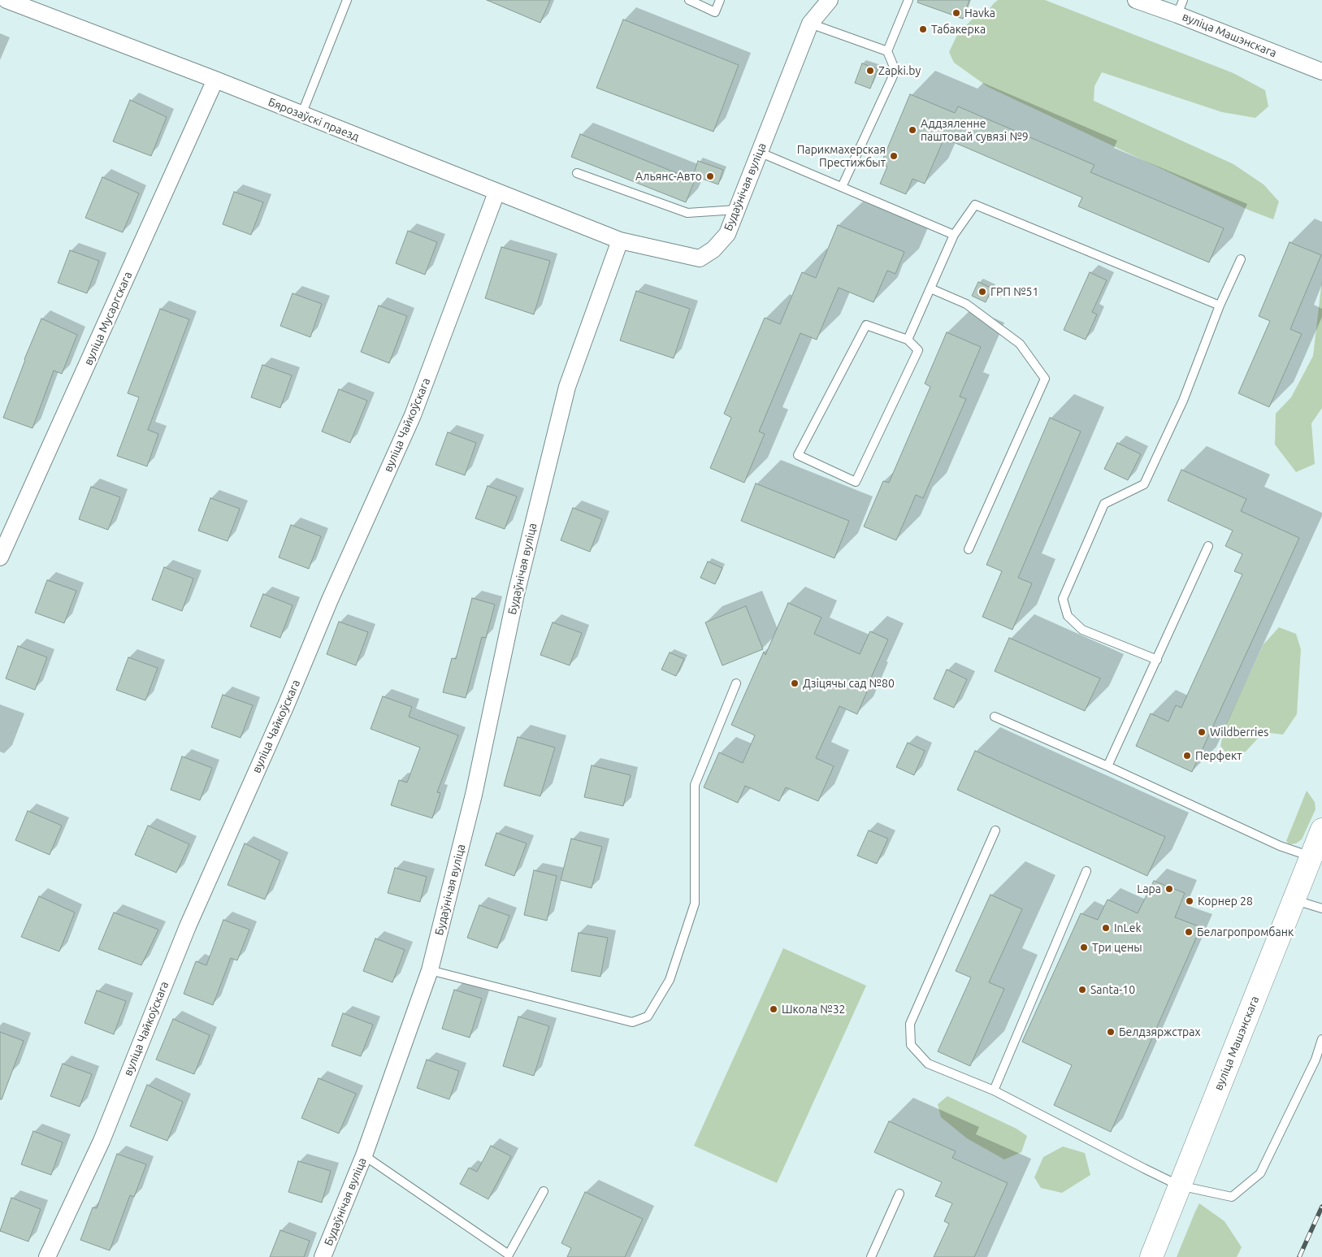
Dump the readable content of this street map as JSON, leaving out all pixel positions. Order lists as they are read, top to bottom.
{
  "streets": {
    "main road": ["вуліца Машэнскага"],
    "street": [
      "Бярозаўскі праезд",
      "Будаўнічая вуліца",
      "вуліца Мусаргскага",
      "вуліца Чайкоўскага"
    ]
  },
  "crossings": [
    ["Бярозаўскі праезд", "Будаўнічая вуліца"],
    ["Бярозаўскі праезд", "вуліца Мусаргскага"],
    ["Бярозаўскі праезд", "вуліца Чайкоўскага"]
  ],
  "places": [
    "Havka",
    "Табакерка",
    "Zapki.by",
    "Аддзяленне паштовай сувязі №9",
    "Парикмахерская Престижбыт",
    "Альянс-Авто",
    "ГРП №51",
    "Дзіцячы сад №80",
    "Wildberries",
    "Перфект",
    "Lapa",
    "Корнер 28",
    "InLek",
    "Белагропромбанк",
    "Три цены",
    "Santa-10",
    "Школа №32",
    "Белдзяржстрах"
  ]
}
